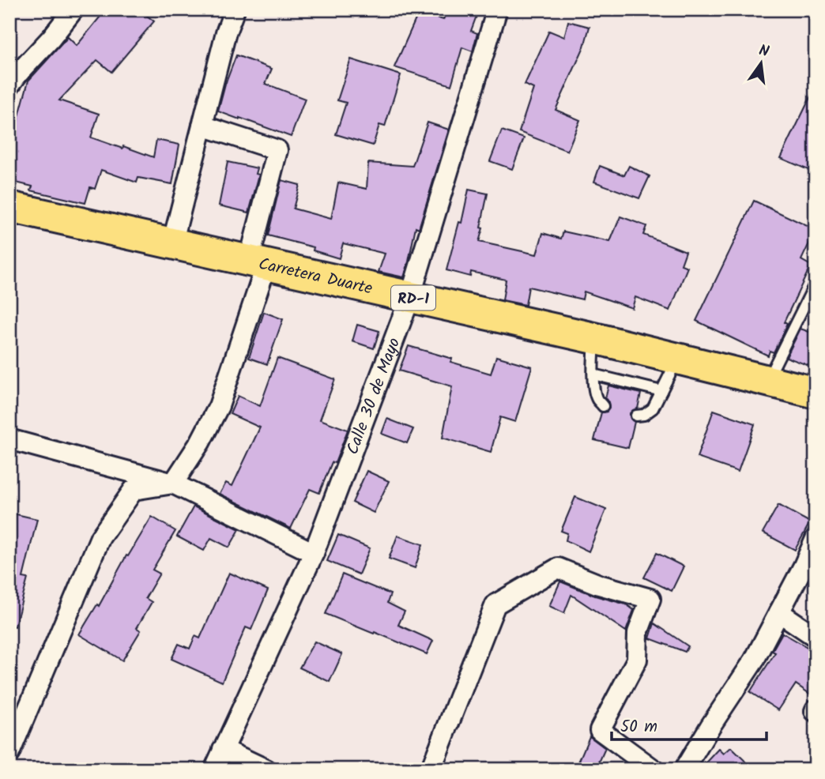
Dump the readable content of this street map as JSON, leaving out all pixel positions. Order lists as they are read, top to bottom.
{
  "streets": {
    "main road": ["Carretera Duarte", "RD-1"],
    "street": ["Calle 30 de Mayo"]
  },
  "crossings": [
    ["Carretera Duarte", "Calle 30 de Mayo"]
  ],
  "scale_bar": "50 m",
  "north": "top"
}
